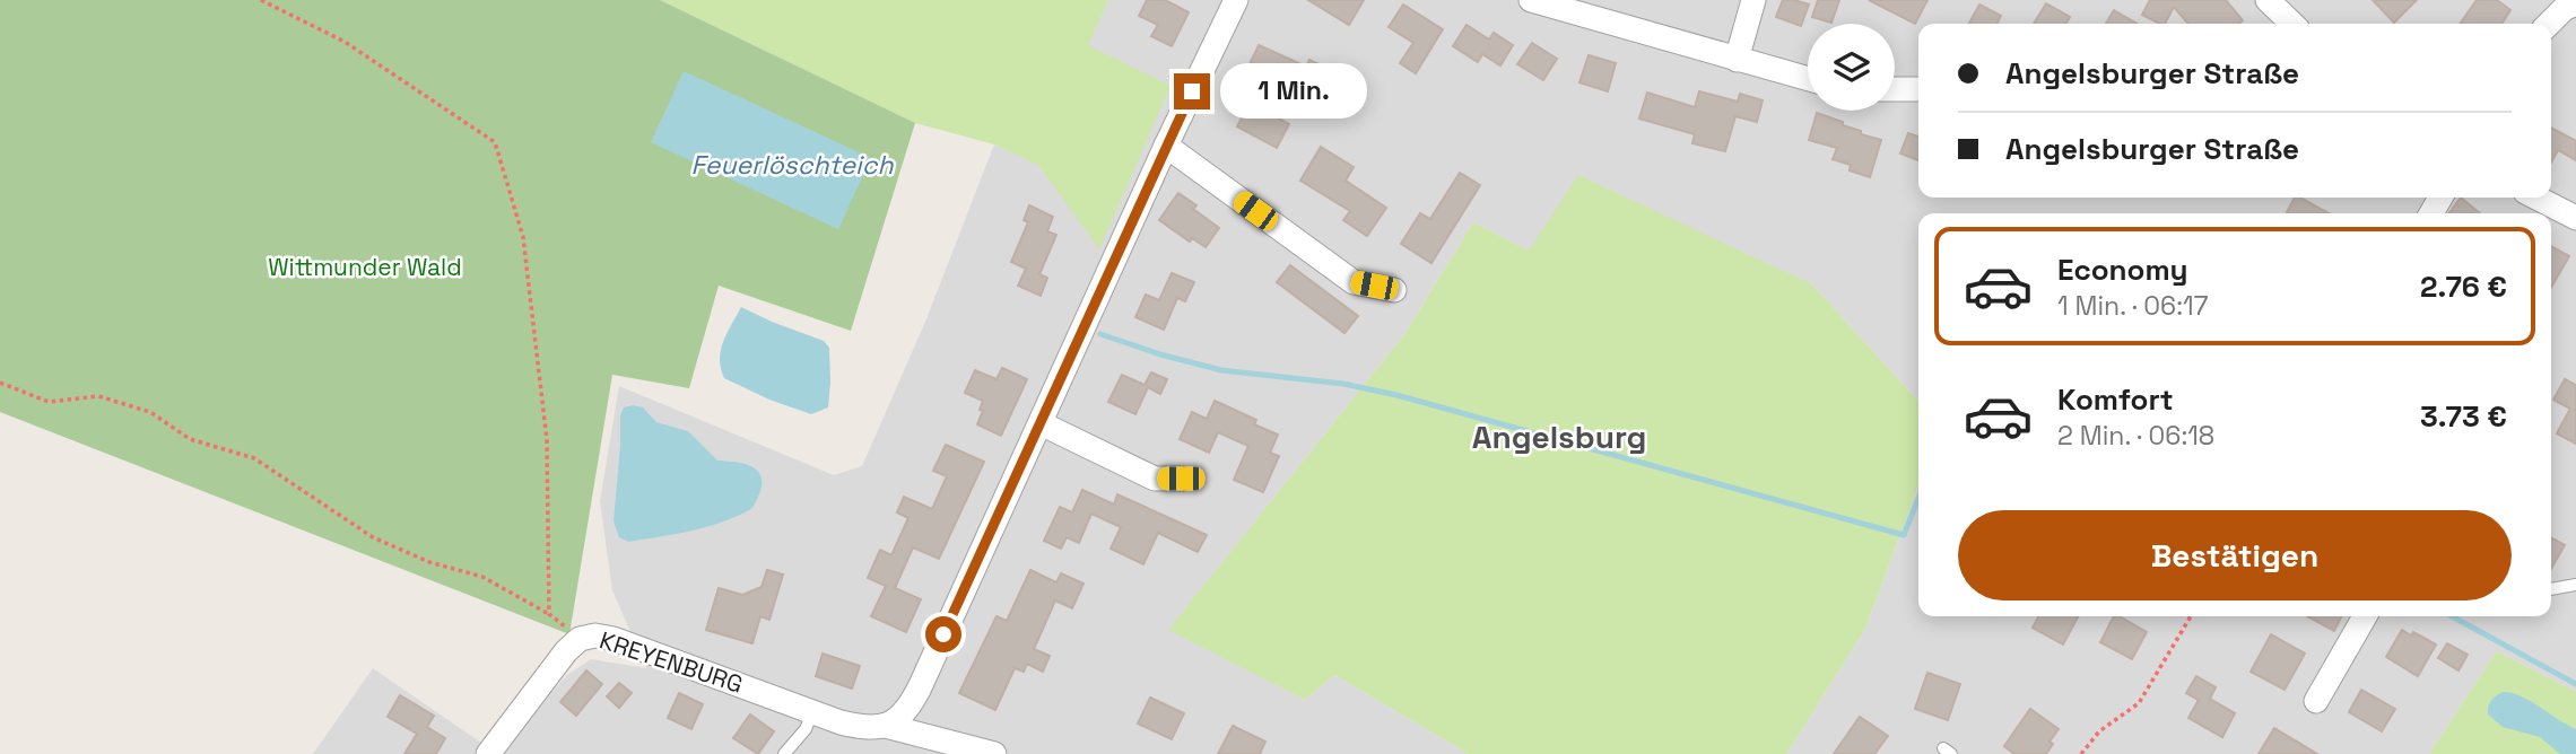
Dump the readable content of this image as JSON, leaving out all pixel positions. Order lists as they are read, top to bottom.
{
  "streets": {
    "street": ["KREYENBURG"]
  },
  "districts": ["Angelsburg"],
  "water": ["Feuerlöschteich"],
  "parks": ["Wittmunder Wald"],
  "page": {
    "banner": ["Angelsburger Straße", "Angelsburger Straße"],
    "bubble": "1 Min.",
    "list": [
      {
        "name": "Economy",
        "note": "1 Min. · 06:17",
        "value": "2.76 €"
      },
      {
        "name": "Komfort",
        "note": "2 Min. · 06:18",
        "value": "3.73 €"
      }
    ],
    "buttons": "Bestätigen"
  }
}
